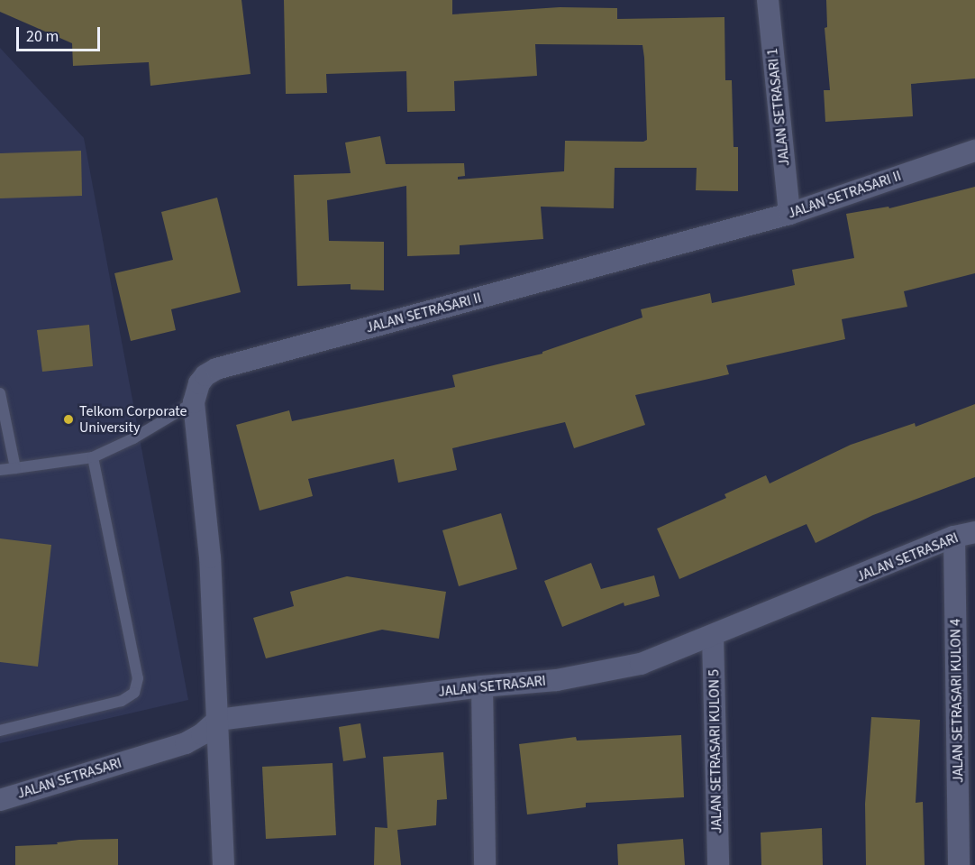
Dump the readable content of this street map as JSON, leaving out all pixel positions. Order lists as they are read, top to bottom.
{
  "streets": {
    "street": [
      "JALAN SETRASARI 1",
      "JALAN SETRASARI II",
      "JALAN SETRASARI",
      "JALAN SETRASARI KULON 4",
      "JALAN SETRASARI KULON 5"
    ]
  },
  "crossings": [
    ["JALAN SETRASARI 1", "JALAN SETRASARI II"],
    ["JALAN SETRASARI II", "JALAN SETRASARI"],
    ["JALAN SETRASARI", "JALAN SETRASARI KULON 4"],
    ["JALAN SETRASARI", "JALAN SETRASARI KULON 5"]
  ],
  "places": ["Telkom Corporate University"],
  "scale_bar": "20 m"
}
